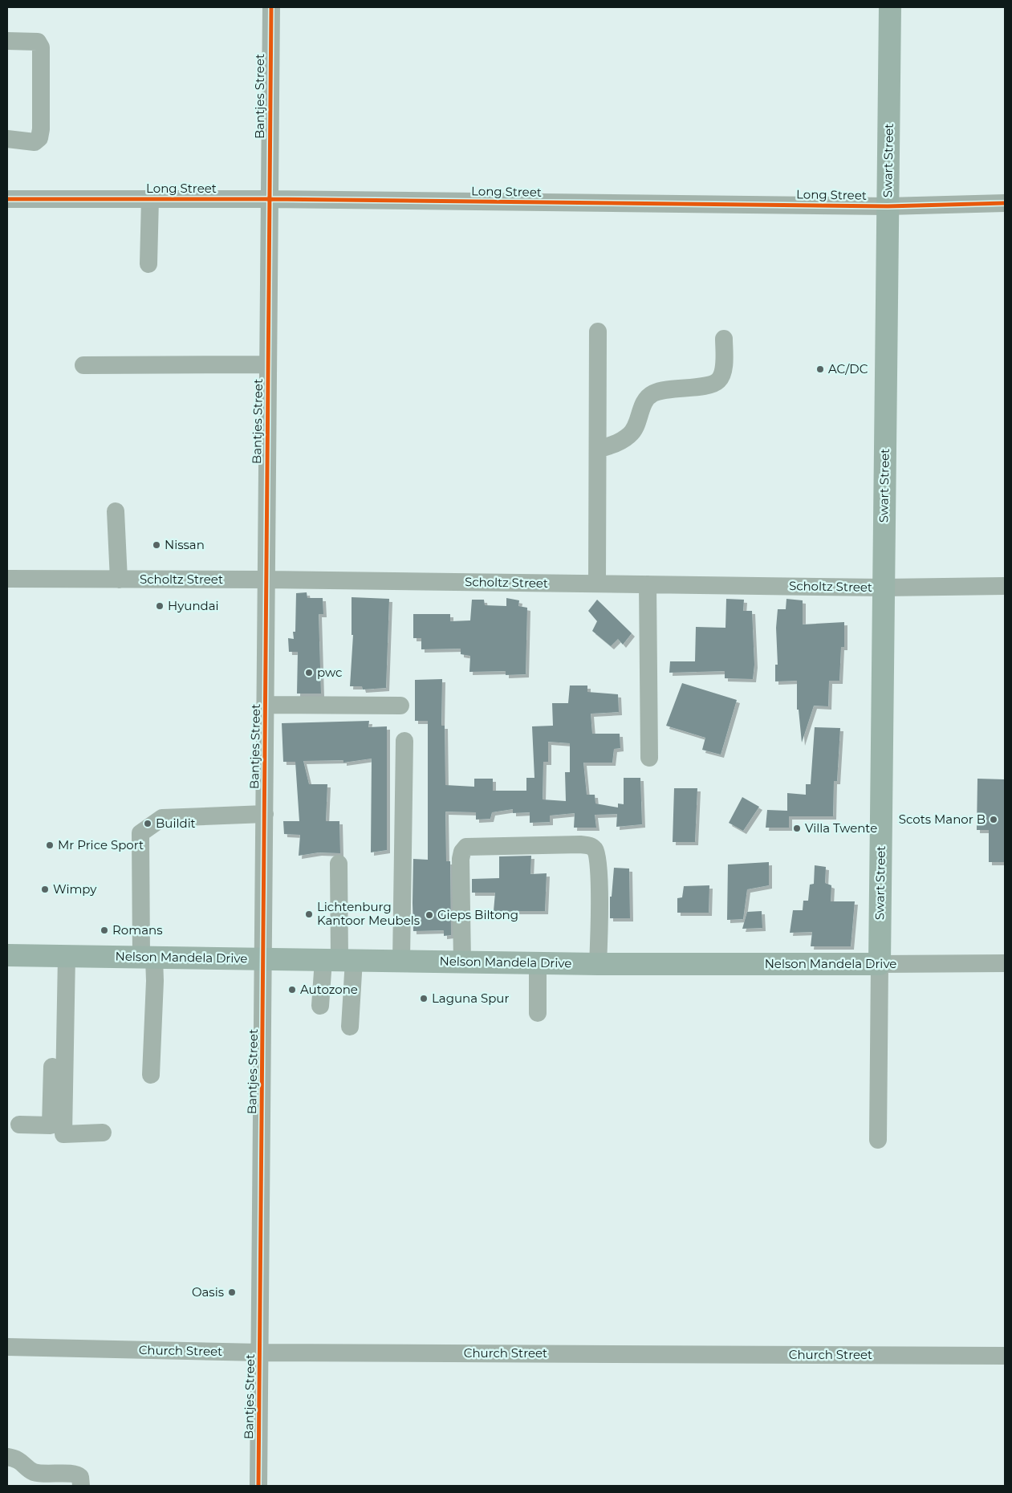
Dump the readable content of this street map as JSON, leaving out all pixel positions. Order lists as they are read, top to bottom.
{
  "streets": {
    "main road": ["Swart Street", "Nelson Mandela Drive"],
    "street": [
      "Bantjes Street",
      "Long Street",
      "Scholtz Street",
      "Church Street"
    ]
  },
  "crossings": [
    ["Bantjes Street", "Long Street"],
    ["Bantjes Street", "Scholtz Street"],
    ["Bantjes Street", "Nelson Mandela Drive"],
    ["Bantjes Street", "Church Street"],
    ["Swart Street", "Long Street"],
    ["Swart Street", "Scholtz Street"],
    ["Swart Street", "Nelson Mandela Drive"]
  ],
  "places": [
    "AC/DC",
    "Nissan",
    "Hyundai",
    "pwc",
    "Scots Manor B",
    "Buildit",
    "Villa Twente",
    "Mr Price Sport",
    "Wimpy",
    "Lichtenburg Kantoor Meubels",
    "Gieps Biltong",
    "Romans",
    "Autozone",
    "Laguna Spur",
    "Oasis"
  ]
}
